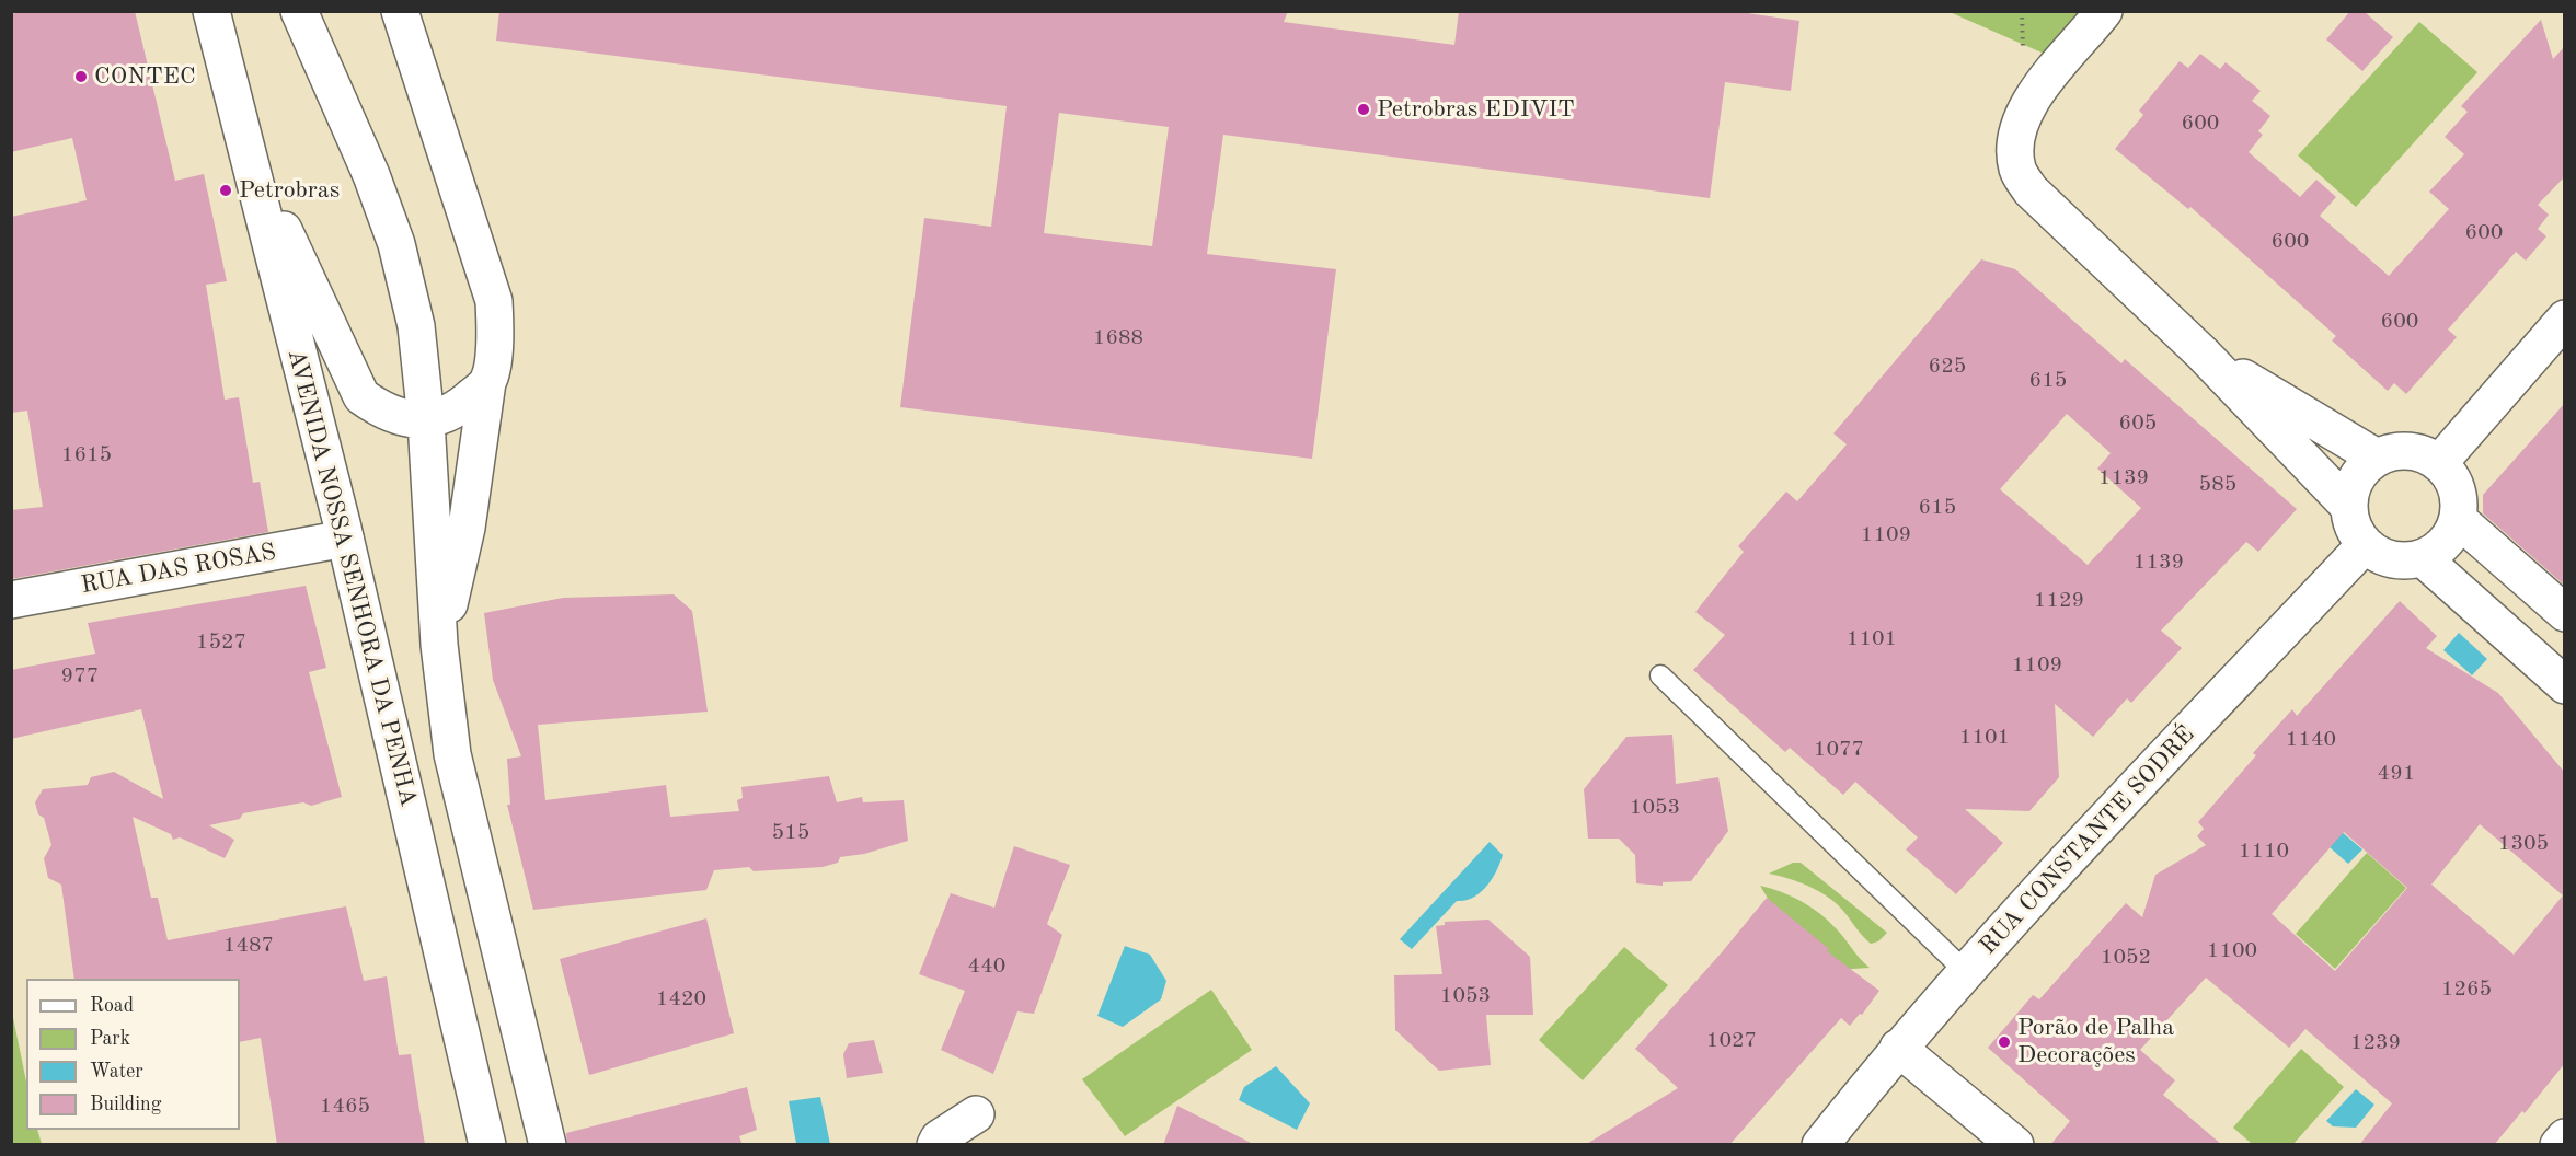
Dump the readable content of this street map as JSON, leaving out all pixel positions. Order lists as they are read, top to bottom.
{
  "streets": {
    "main road": ["RUA DAS ROSAS", "AVENIDA NOSSA SENHORA DA PENHA", "RUA CONSTANTE SODRÉ"]
  },
  "crossings": [
    ["RUA DAS ROSAS", "AVENIDA NOSSA SENHORA DA PENHA"]
  ],
  "places": [
    "CONTEC",
    "Petrobras EDIVIT",
    "Petrobras",
    "Porão de Palha Decorações"
  ],
  "house_numbers": [
    "600",
    "600",
    "600",
    "600",
    "1688",
    "625",
    "615",
    "605",
    "1615",
    "1139",
    "585",
    "615",
    "1109",
    "1139",
    "1129",
    "1101",
    "1527",
    "1109",
    "977",
    "1101",
    "1140",
    "1077",
    "491",
    "1053",
    "515",
    "1305",
    "1110",
    "1487",
    "1100",
    "1052",
    "440",
    "1265",
    "1053",
    "1420",
    "1027",
    "1239",
    "1465"
  ],
  "legend": [
    "Road",
    "Park",
    "Water",
    "Building"
  ]
}
